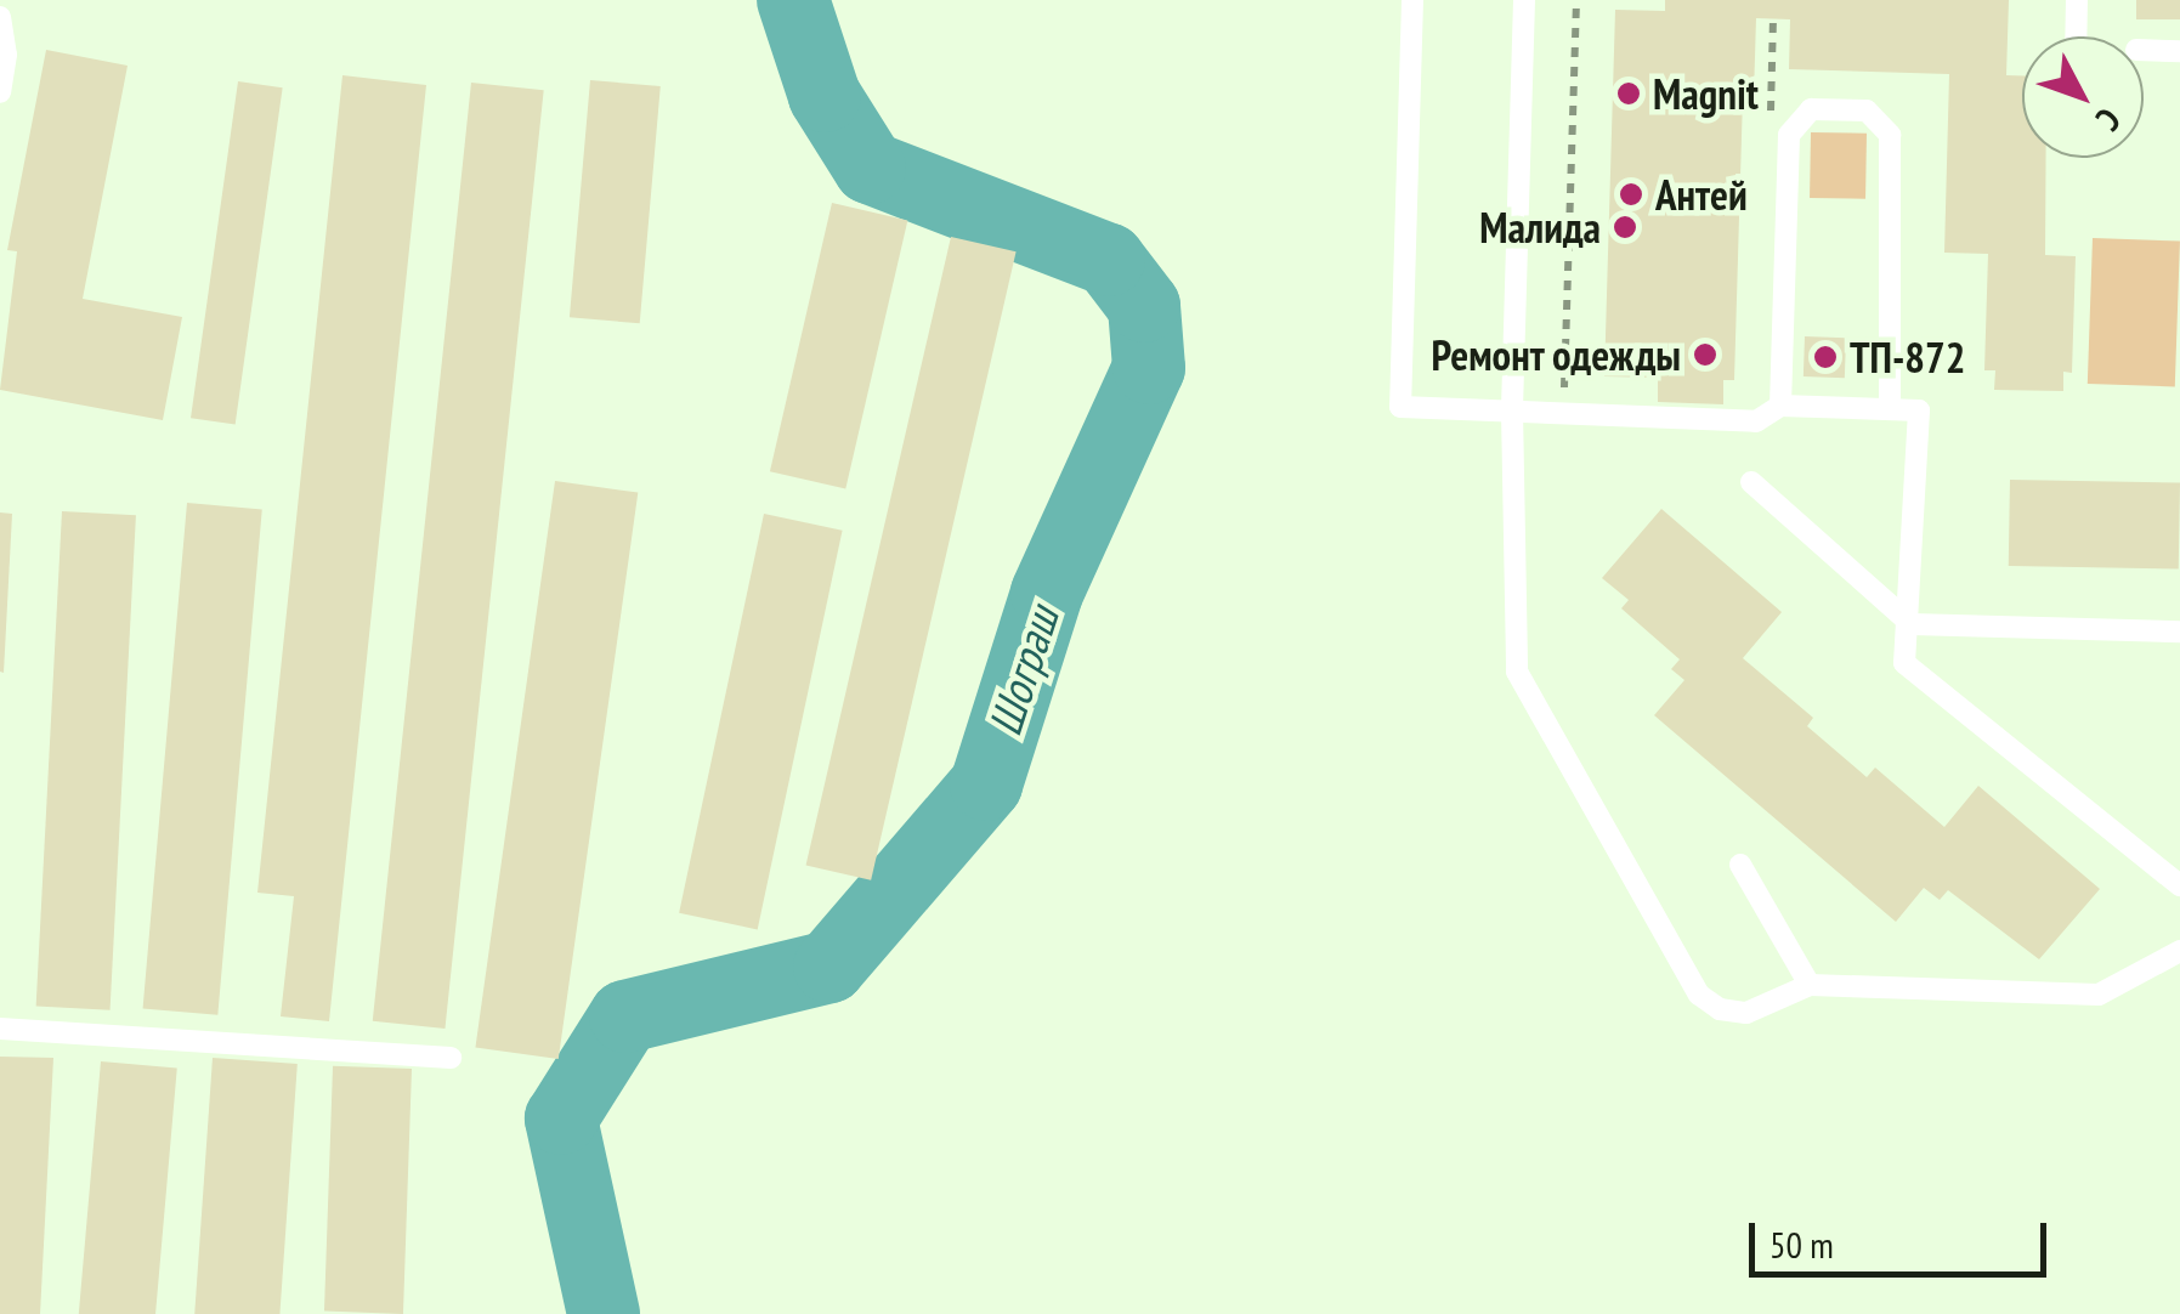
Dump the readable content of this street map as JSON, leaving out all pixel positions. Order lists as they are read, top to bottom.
{
  "water": ["Шограш"],
  "places": [
    "Magnit",
    "Антей",
    "Малида",
    "Ремонт одежды",
    "ТП-872"
  ],
  "scale_bar": "50 m",
  "north": "bottom right"
}
